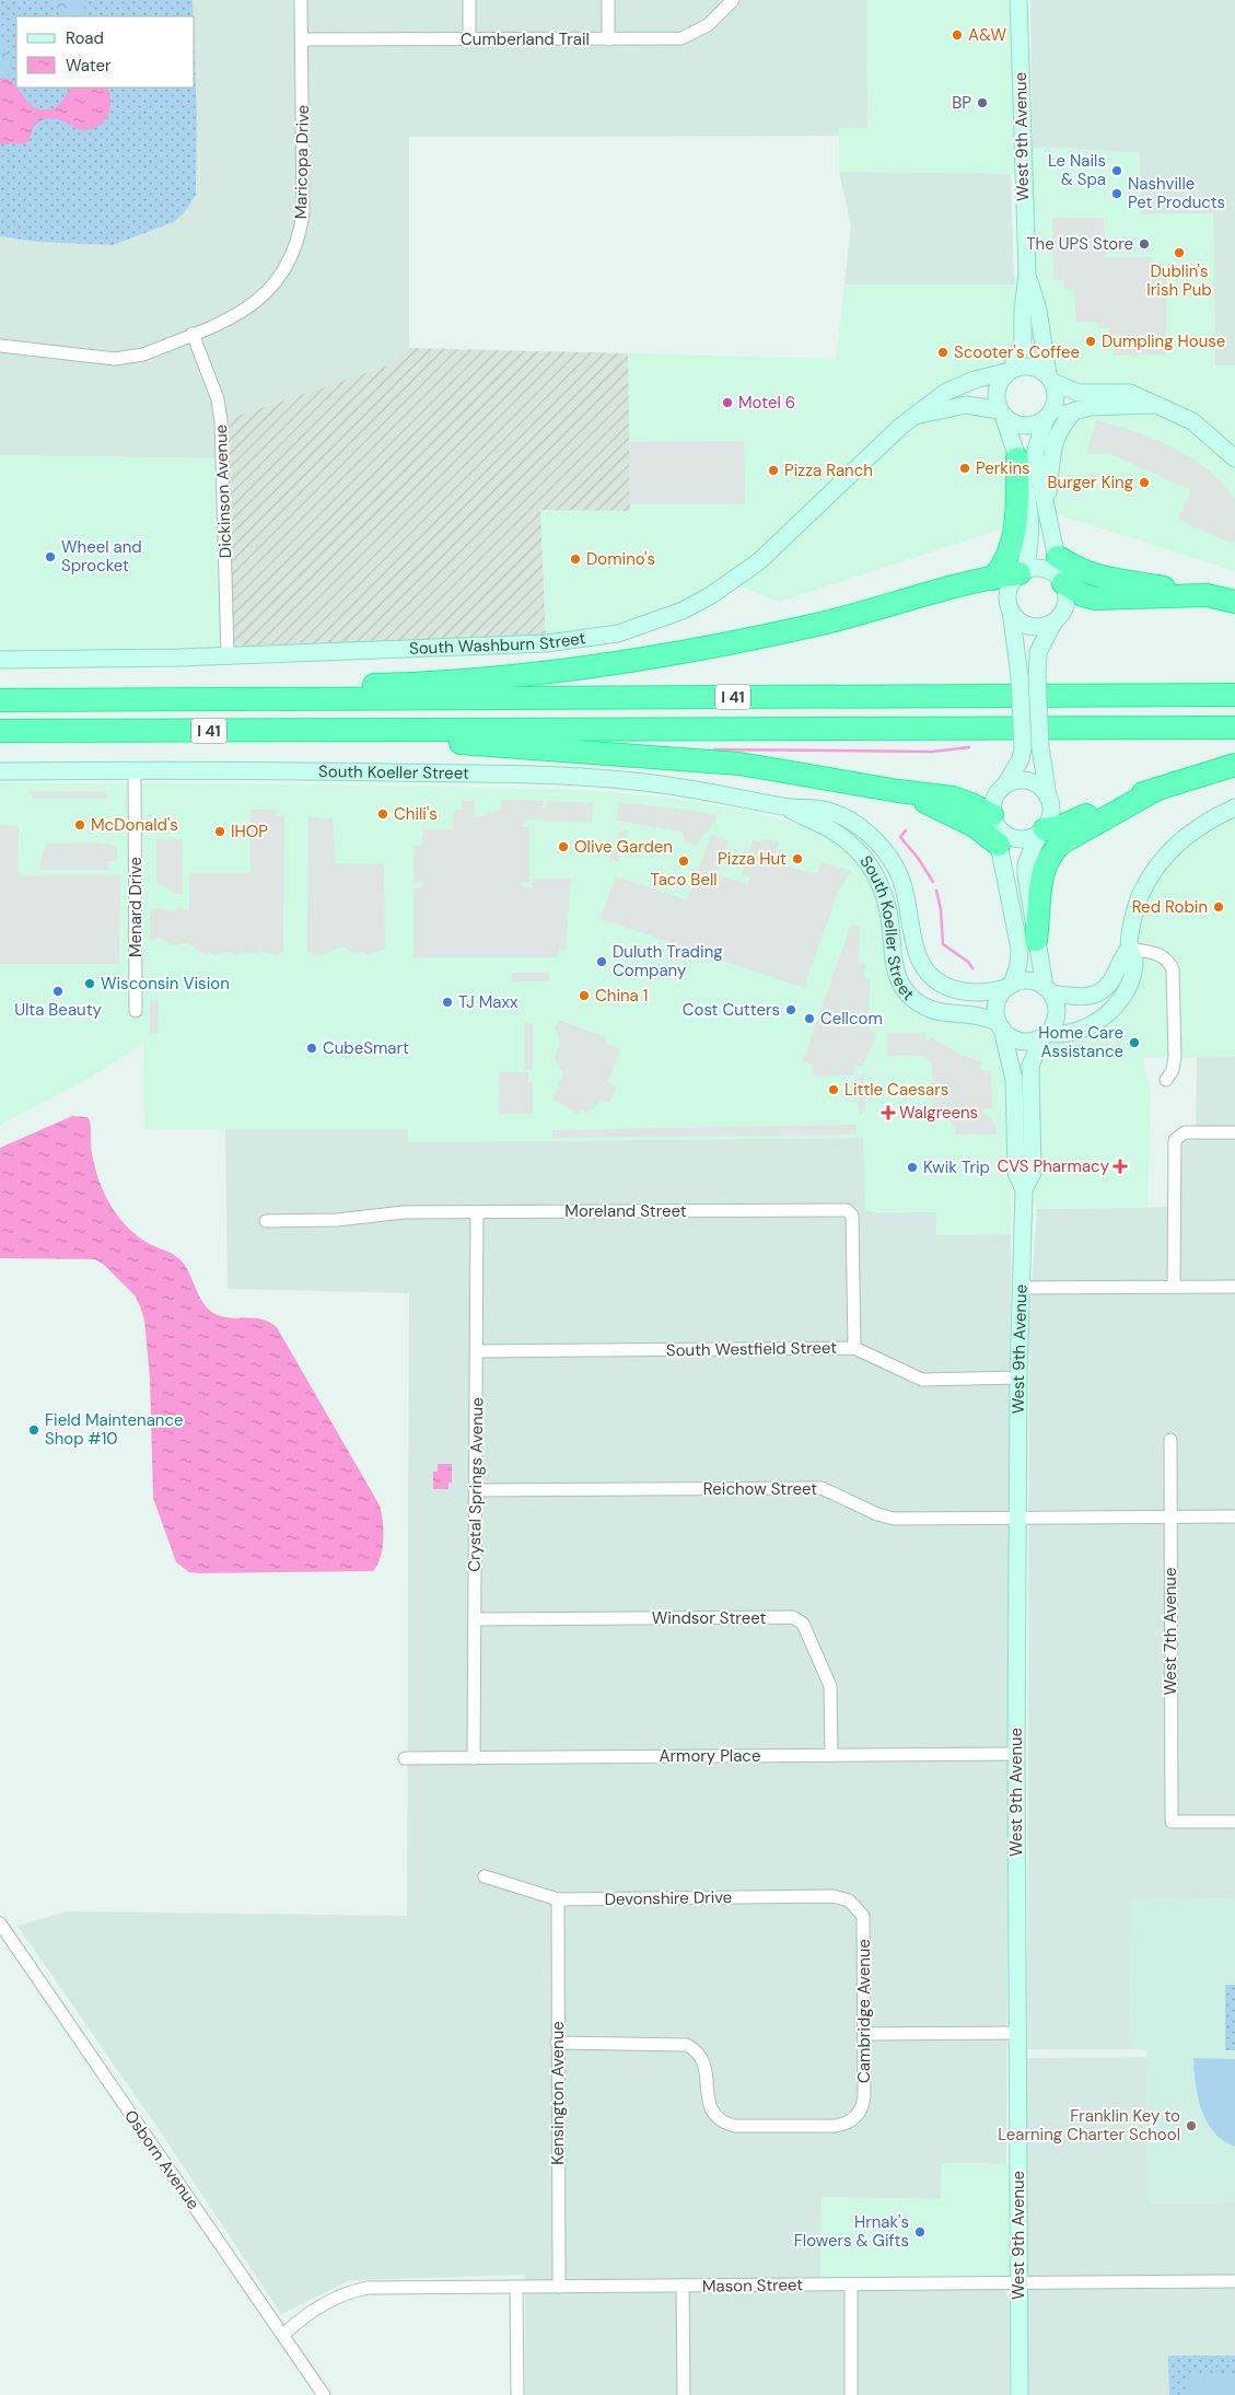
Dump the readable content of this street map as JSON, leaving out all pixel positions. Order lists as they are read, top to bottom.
{
  "streets": {
    "highway": ["I 41"],
    "main road": ["West 9th Avenue", "South Washburn Street", "South Koeller Street"],
    "street": [
      "Cumberland Trail",
      "Maricopa Drive",
      "Dickinson Avenue",
      "Menard Drive",
      "Moreland Street",
      "South Westfield Street",
      "Crystal Springs Avenue",
      "Reichow Street",
      "Windsor Street",
      "West 7th Avenue",
      "Armory Place",
      "Devonshire Drive",
      "Cambridge Avenue",
      "Kensington Avenue",
      "Osborn Avenue",
      "Mason Street"
    ]
  },
  "crossings": [
    ["Cumberland Trail", "Maricopa Drive"],
    ["West 9th Avenue", "South Washburn Street"],
    ["West 9th Avenue", "South Koeller Street"],
    ["West 9th Avenue", "South Westfield Street"],
    ["West 9th Avenue", "Reichow Street"],
    ["West 9th Avenue", "Armory Place"],
    ["West 9th Avenue", "Mason Street"],
    ["Maricopa Drive", "Dickinson Avenue"],
    ["Dickinson Avenue", "South Washburn Street"],
    ["South Koeller Street", "Menard Drive"],
    ["Moreland Street", "South Westfield Street"],
    ["Moreland Street", "Crystal Springs Avenue"],
    ["South Westfield Street", "Crystal Springs Avenue"],
    ["Crystal Springs Avenue", "Reichow Street"],
    ["Crystal Springs Avenue", "Windsor Street"],
    ["Crystal Springs Avenue", "Armory Place"],
    ["Reichow Street", "West 7th Avenue"],
    ["Windsor Street", "Armory Place"],
    ["Devonshire Drive", "Cambridge Avenue"],
    ["Devonshire Drive", "Kensington Avenue"],
    ["Cambridge Avenue", "Kensington Avenue"],
    ["Kensington Avenue", "Mason Street"],
    ["Osborn Avenue", "Mason Street"]
  ],
  "places": {
    "other": [
      "A&W",
      "BP",
      "Le Nails & Spa",
      "Nashville Pet Products",
      "The UPS Store",
      "Dublin's Irish Pub",
      "Dumpling House",
      "Scooter's Coffee",
      "Motel 6",
      "Perkins",
      "Pizza Ranch",
      "Burger King",
      "Wheel and Sprocket",
      "Domino's",
      "Chili's",
      "McDonald's",
      "IHOP",
      "Olive Garden",
      "Pizza Hut",
      "Taco Bell",
      "Red Robin",
      "Duluth Trading Company",
      "Wisconsin Vision",
      "Ulta Beauty",
      "China 1",
      "TJ Maxx",
      "Cost Cutters",
      "Cellcom",
      "Home Care Assistance",
      "CubeSmart",
      "Little Caesars",
      "Kwik Trip",
      "Field Maintenance Shop #10",
      "Franklin Key to Learning Charter School",
      "Hrnak's Flowers & Gifts"
    ],
    "health": ["Walgreens", "CVS Pharmacy"]
  },
  "legend": ["Road", "Water"]
}
